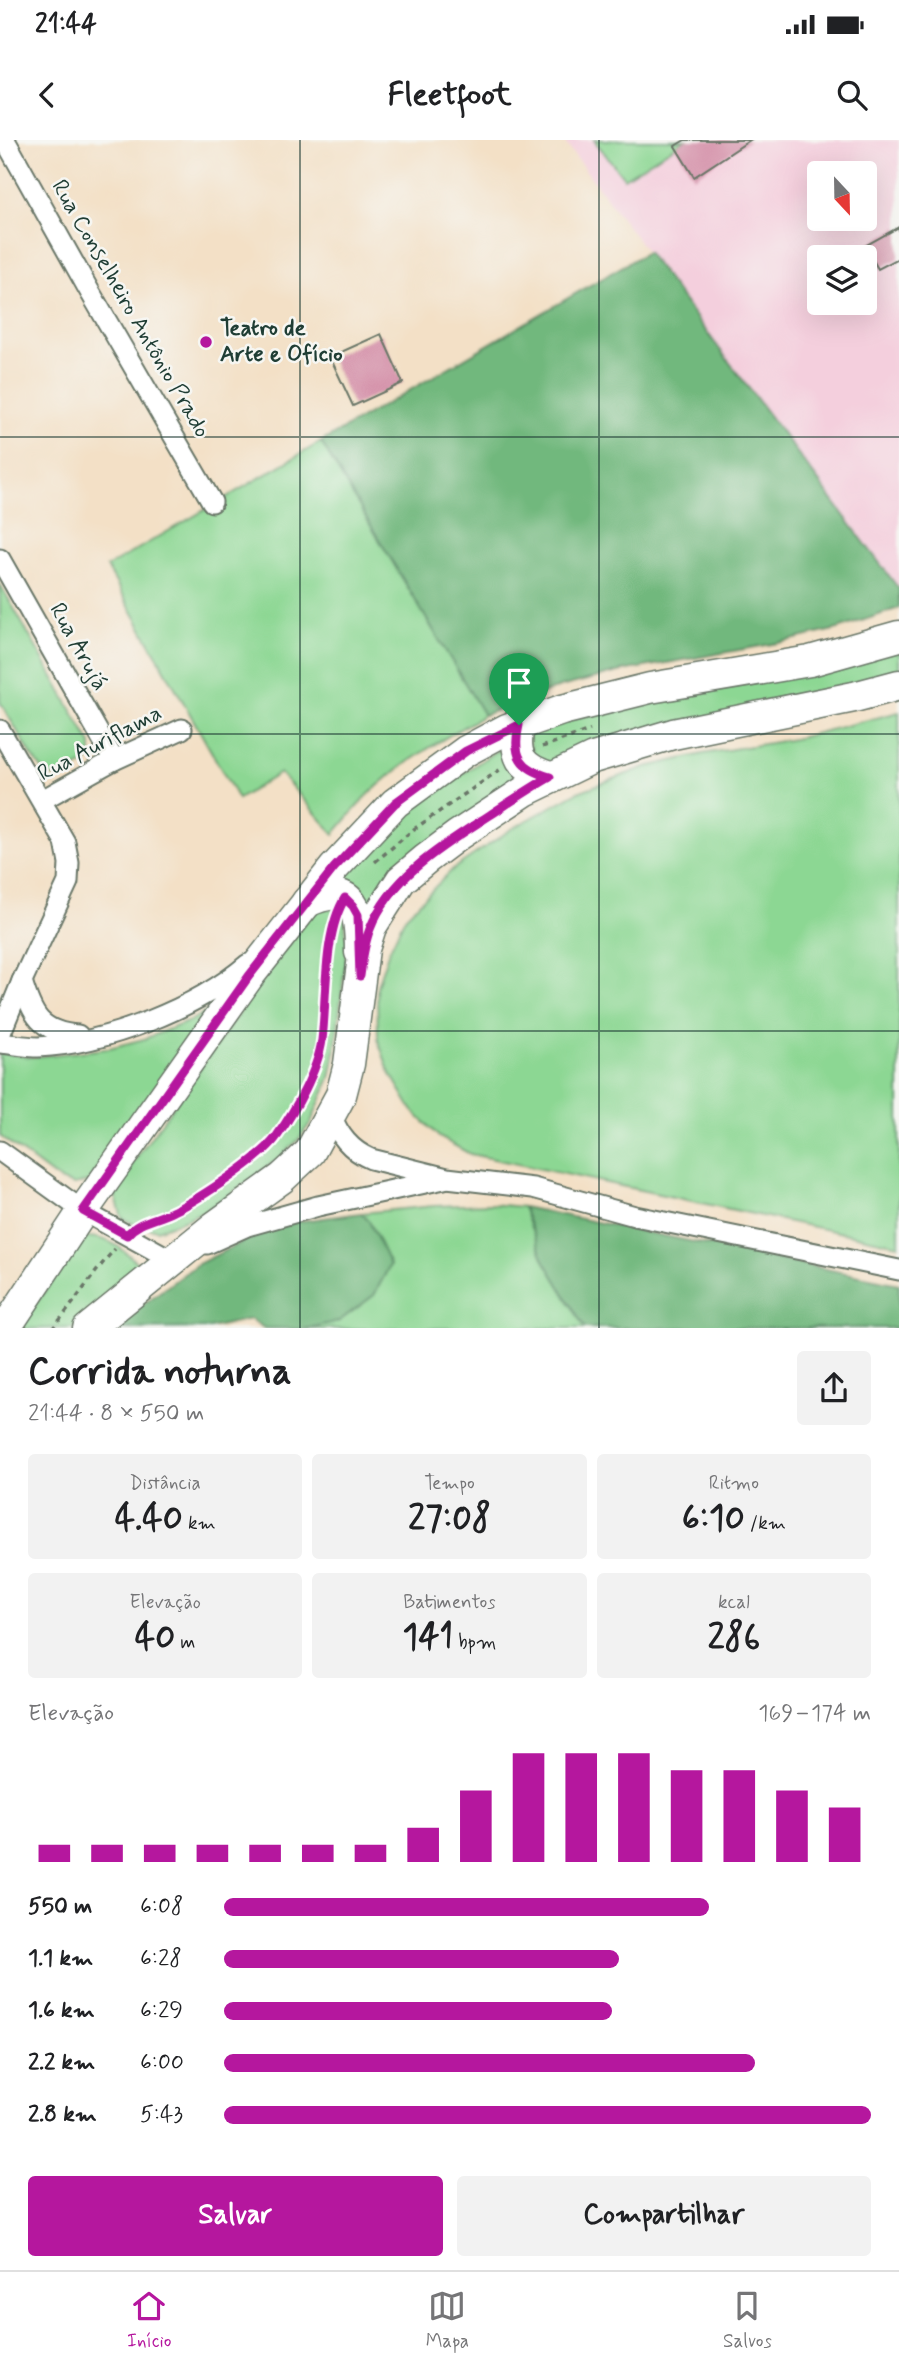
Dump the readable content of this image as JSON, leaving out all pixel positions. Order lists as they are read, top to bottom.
{
  "streets": {
    "street": ["Rua Conselheiro Antônio Prado", "Rua Arujá", "Rua Auriflama"]
  },
  "crossings": [
    ["Rua Arujá", "Rua Auriflama"]
  ],
  "places": ["Teatro de Arte e Ofício"],
  "north": "bottom",
  "page": {
    "status": "21:44",
    "header": "Fleetfoot",
    "heading": ["Corrida noturna", "21:44 · 8 × 550 m"],
    "stats": [
      ["Distância", "4.40 km"],
      ["Tempo", "27:08"],
      ["Ritmo", "6:10 /km"],
      ["Elevação", "40 m"],
      ["Batimentos", "141 bpm"],
      ["kcal", "286"]
    ],
    "chart": ["Elevação", "169–174 m"],
    "list": [
      {
        "name": "550 m",
        "note": "6:08"
      },
      {
        "name": "1.1 km",
        "note": "6:28"
      },
      {
        "name": "1.6 km",
        "note": "6:29"
      },
      {
        "name": "2.2 km",
        "note": "6:00"
      },
      {
        "name": "2.8 km",
        "note": "5:43"
      }
    ],
    "buttons": ["Salvar", "Compartilhar"],
    "tabs": ["Início", "Mapa", "Salvos"]
  }
}
